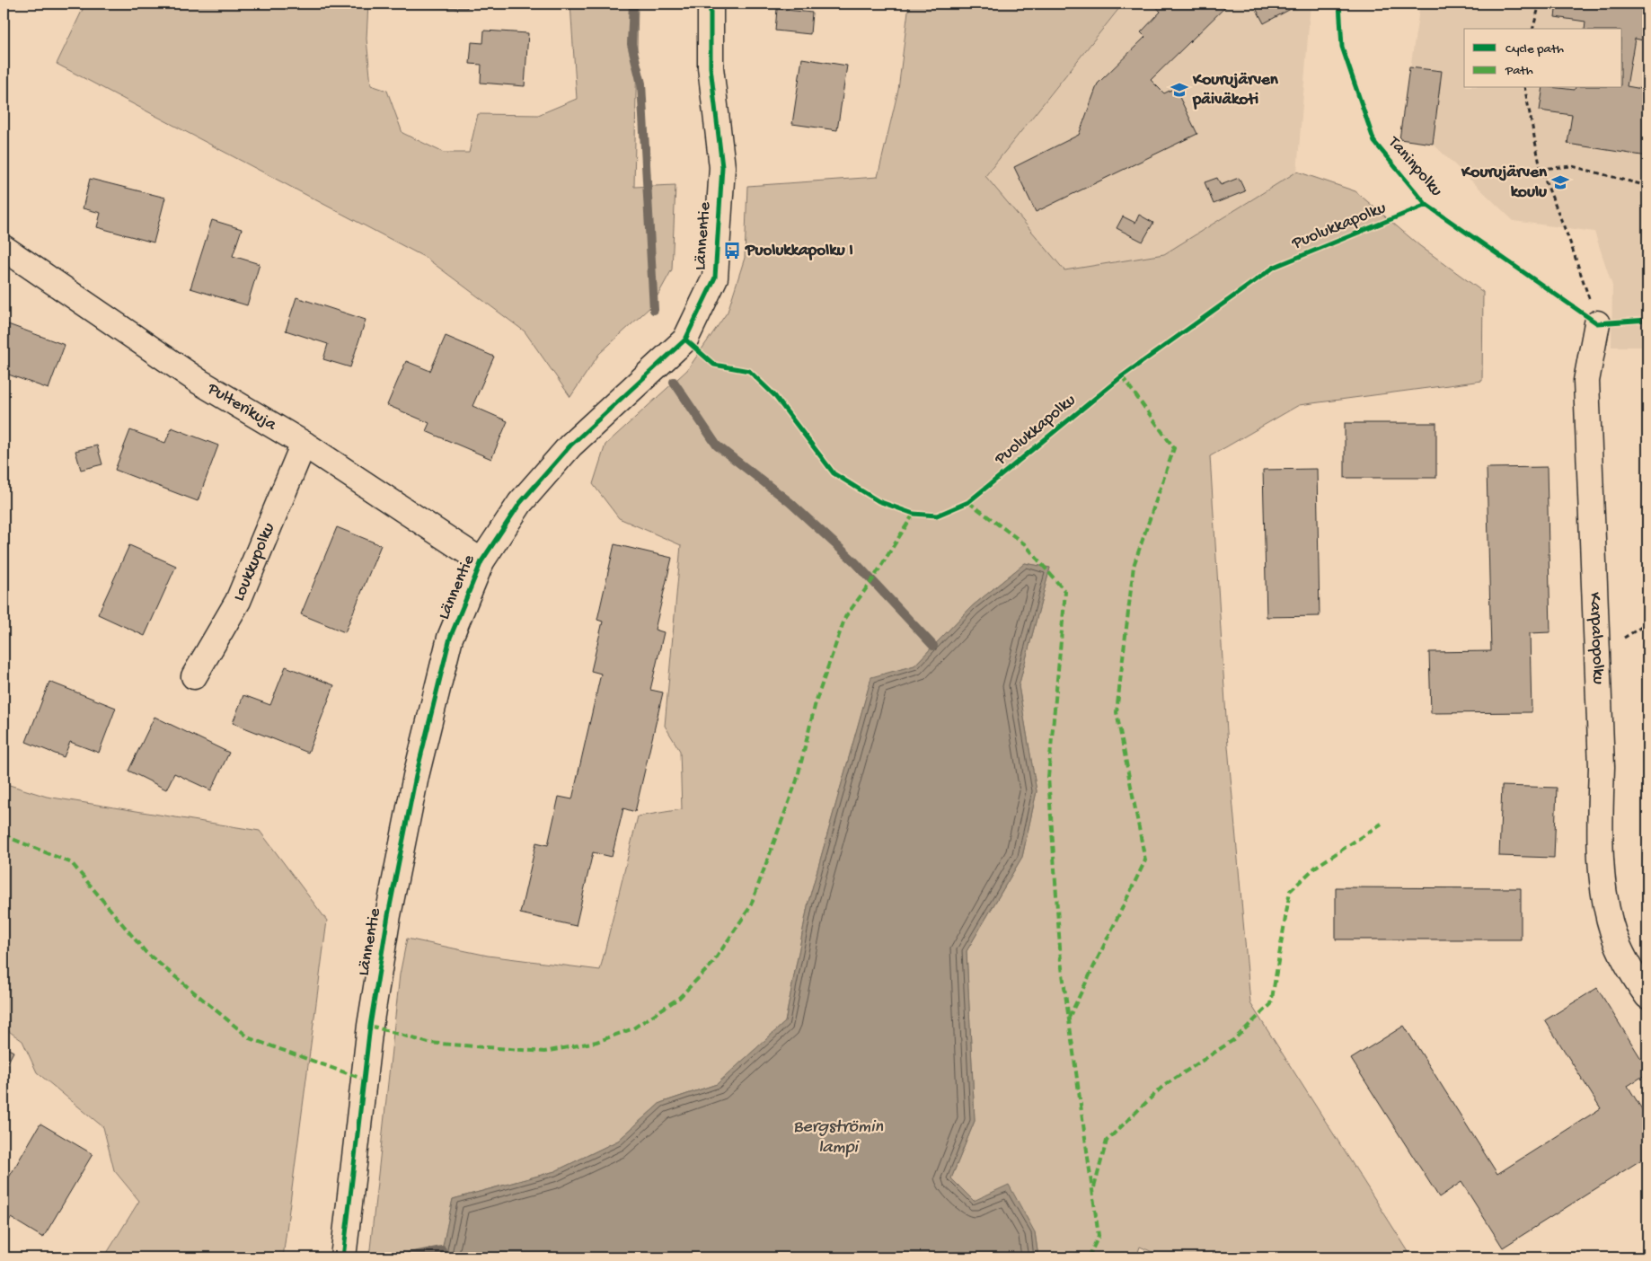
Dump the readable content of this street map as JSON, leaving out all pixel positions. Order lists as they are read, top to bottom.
{
  "streets": {
    "street": [
      "Lännentie",
      "Pulterikuja",
      "Loukkupolku",
      "Karpalopolku"
    ],
    "cycle path": ["Taninpolku"]
  },
  "crossings": [
    ["Lännentie", "Pulterikuja"],
    ["Pulterikuja", "Loukkupolku"]
  ],
  "water": ["Bergströmin lampi"],
  "places": {
    "school or university": ["Kourujärven päiväkoti", "Kourujärven koulu"],
    "bus stop": ["Puolukkapolku I"]
  },
  "legend": ["Cycle path", "Path"]
}
